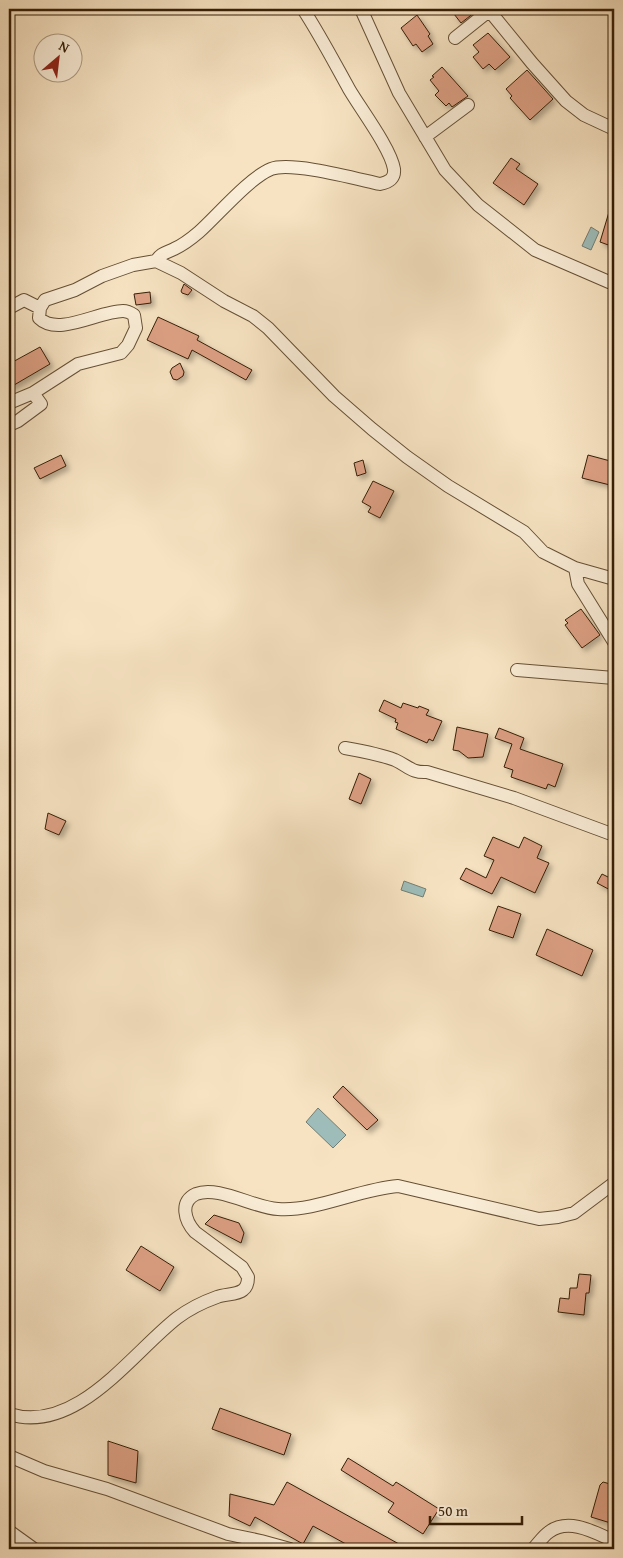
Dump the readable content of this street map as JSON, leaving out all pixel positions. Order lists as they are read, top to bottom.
{
  "scale_bar": "50 m",
  "north": "top right"
}
